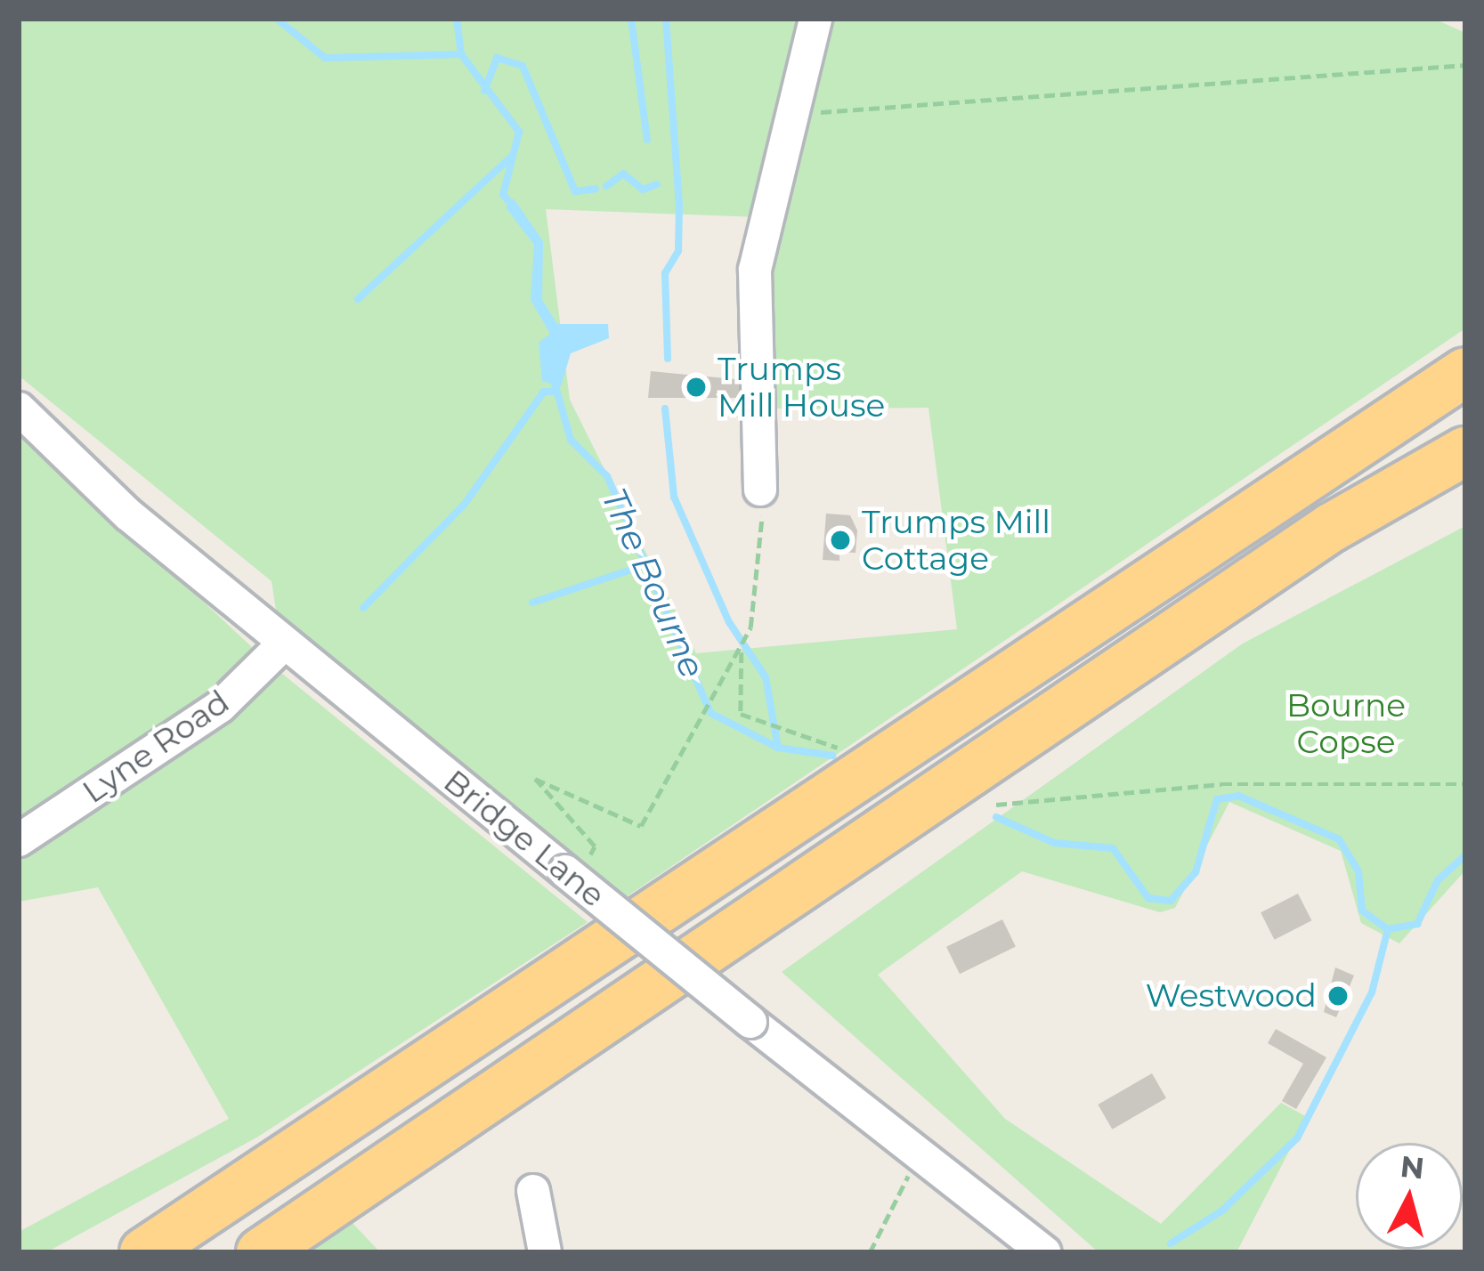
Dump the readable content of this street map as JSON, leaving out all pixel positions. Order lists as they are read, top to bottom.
{
  "streets": {
    "street": ["Lyne Road", "Bridge Lane"]
  },
  "crossings": [
    ["Lyne Road", "Bridge Lane"]
  ],
  "water": ["The Bourne"],
  "parks": ["Bourne Copse"],
  "places": ["Trumps Mill House", "Trumps Mill Cottage", "Westwood"],
  "north": "top"
}
